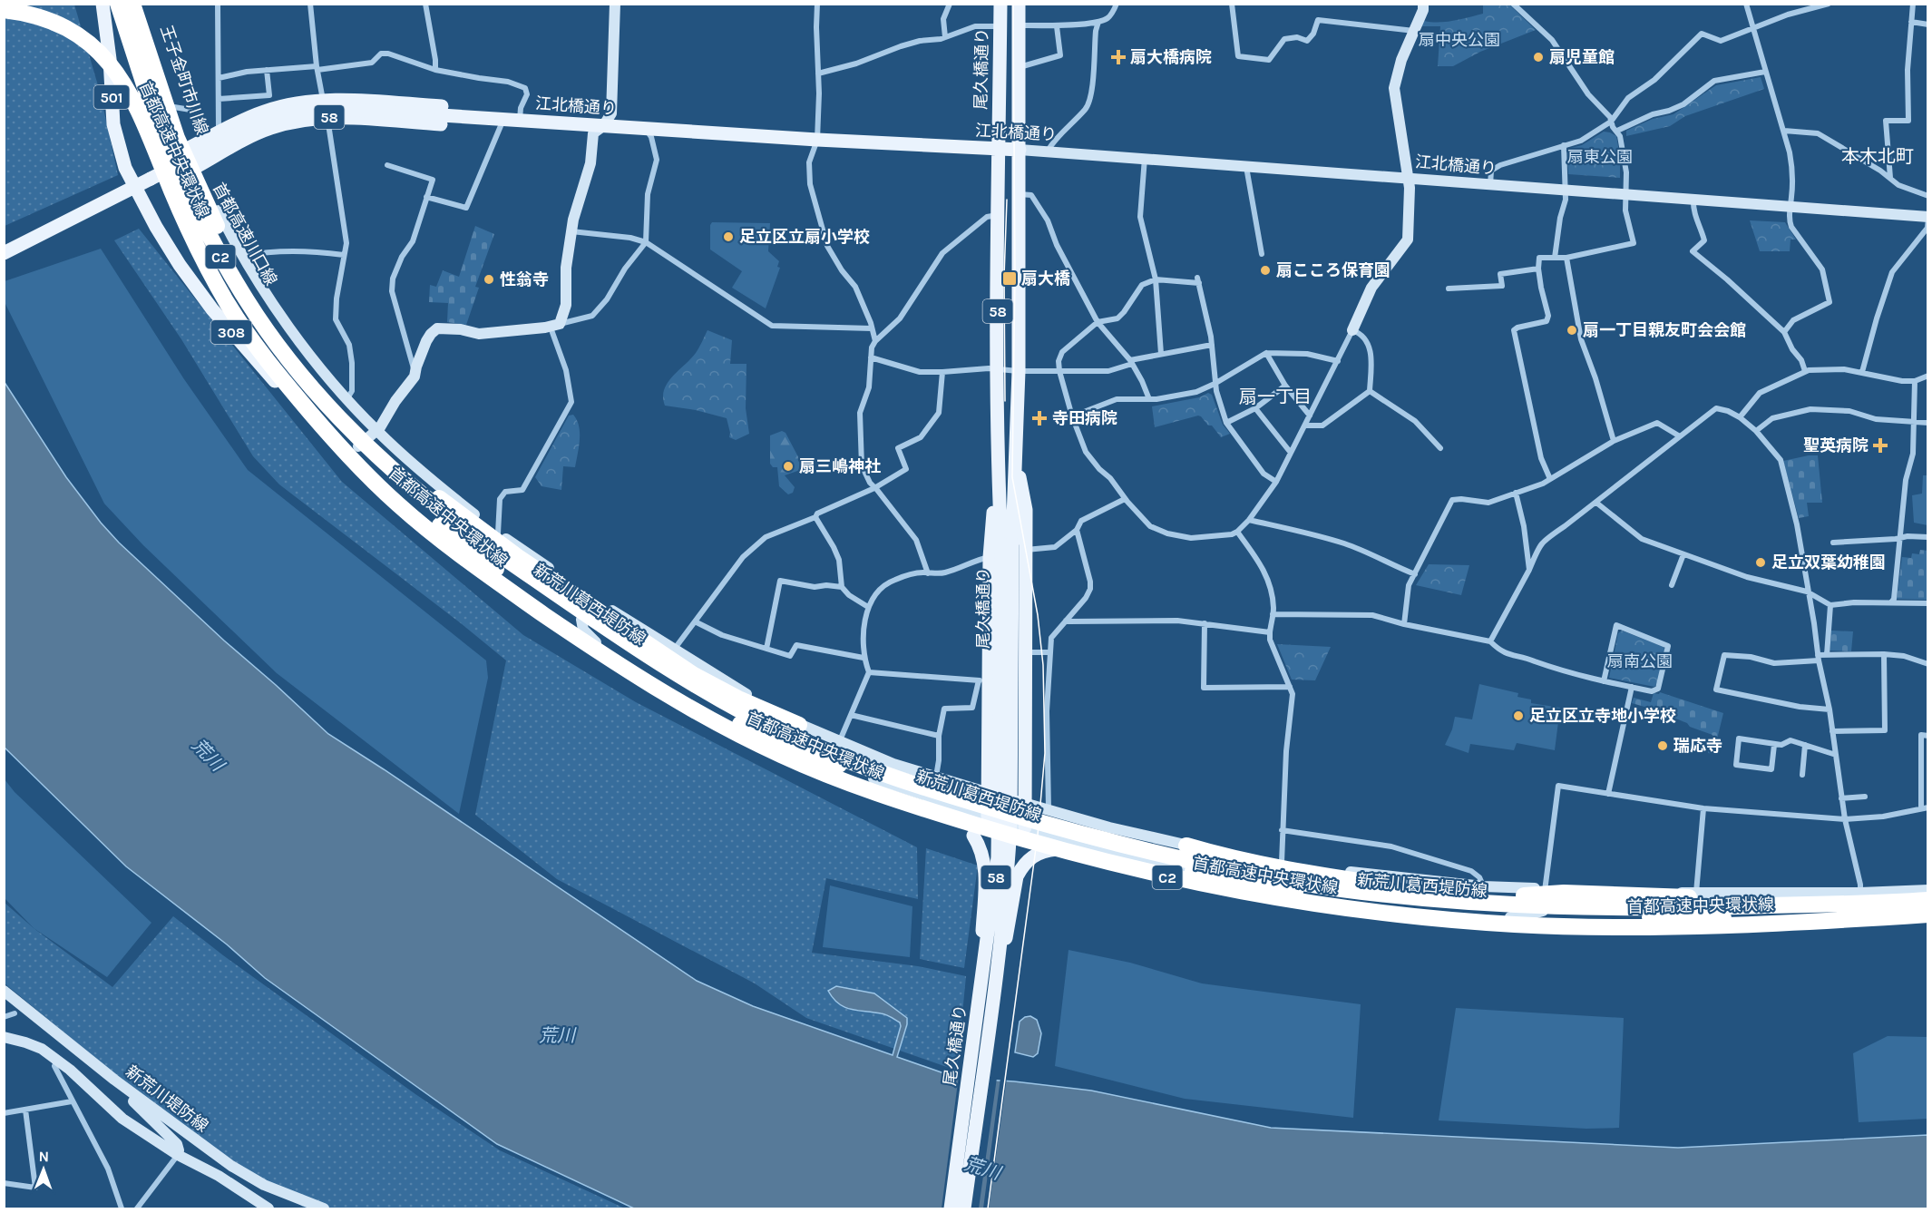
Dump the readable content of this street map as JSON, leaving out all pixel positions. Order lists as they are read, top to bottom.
{
  "streets": {
    "highway": ["首都高速中央環状線", "首都高速川口線", "C2"],
    "main road": [
      "尾久橋通り",
      "王子金町市川線",
      "501",
      "江北橋通り",
      "58",
      "308",
      "新荒川葛西堤防線",
      "新荒川堤防線"
    ]
  },
  "crossings": [
    ["尾久橋通り", "江北橋通り"],
    ["王子金町市川線", "58"],
    ["王子金町市川線", "新荒川葛西堤防線"],
    ["501", "江北橋通り"],
    ["501", "308"],
    ["江北橋通り", "58"],
    ["江北橋通り", "308"],
    ["58", "新荒川葛西堤防線"],
    ["首都高速中央環状線", "首都高速川口線"],
    ["首都高速中央環状線", "新荒川葛西堤防線"],
    ["308", "新荒川葛西堤防線"]
  ],
  "districts": ["本木北町", "扇一丁目"],
  "water": ["荒川"],
  "parks": ["扇中央公園", "扇東公園", "扇南公園"],
  "places": {
    "health": ["扇大橋病院", "寺田病院", "聖英病院"],
    "other": [
      "扇児童館",
      "足立区立扇小学校",
      "扇こころ保育園",
      "性翁寺",
      "扇一丁目親友町会会館",
      "扇三嶋神社",
      "足立双葉幼稚園",
      "足立区立寺地小学校",
      "瑞応寺"
    ],
    "transit": ["扇大橋"]
  },
  "north": "top"
}
